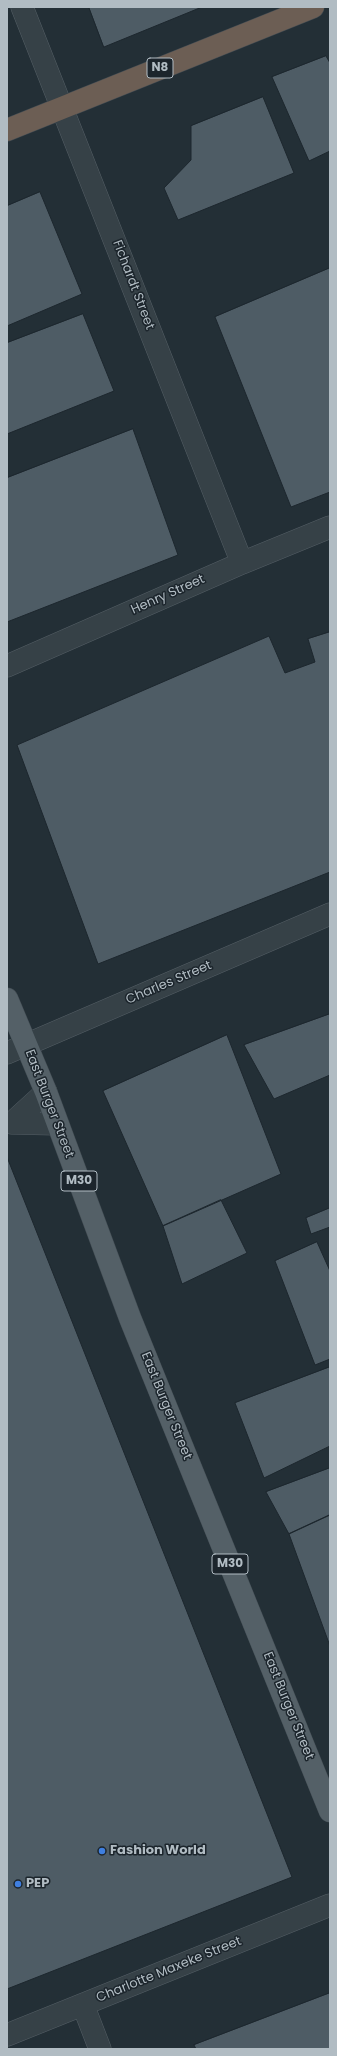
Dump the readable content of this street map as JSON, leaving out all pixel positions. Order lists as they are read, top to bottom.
{
  "streets": {
    "highway": ["N8"],
    "main road": ["East Burger Street", "M30"],
    "street": [
      "Fichardt Street",
      "Henry Street",
      "Charles Street",
      "Charlotte Maxeke Street"
    ]
  },
  "crossings": [
    ["N8", "Fichardt Street"],
    ["Fichardt Street", "Henry Street"],
    ["Charles Street", "East Burger Street"]
  ],
  "places": ["Fashion World", "PEP"]
}
